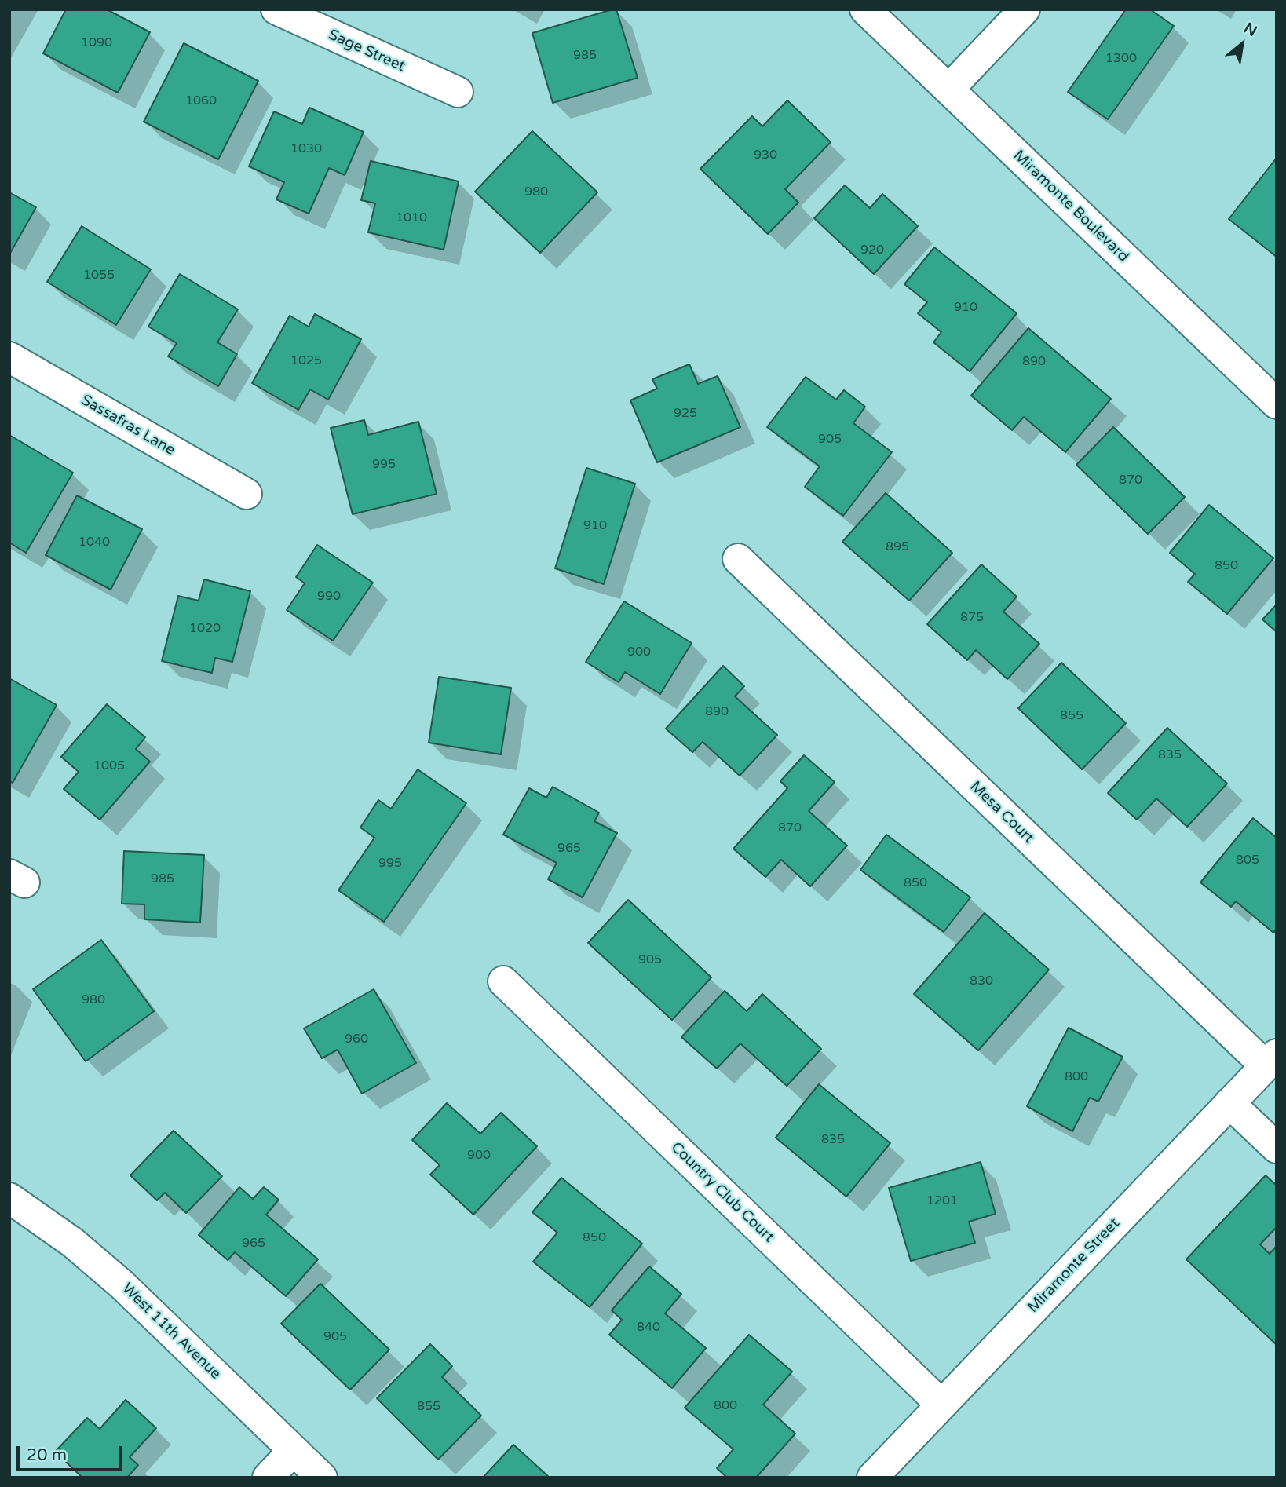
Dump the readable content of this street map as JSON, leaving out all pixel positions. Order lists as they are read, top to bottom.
{
  "streets": {
    "street": [
      "Sage Street",
      "Miramonte Boulevard",
      "Sassafras Lane",
      "Mesa Court",
      "Country Club Court",
      "Miramonte Street",
      "West 11th Avenue"
    ]
  },
  "crossings": [
    ["Mesa Court", "Miramonte Street"],
    ["Country Club Court", "Miramonte Street"]
  ],
  "house_numbers": [
    "1090",
    "985",
    "1300",
    "1060",
    "1030",
    "930",
    "980",
    "1010",
    "920",
    "1055",
    "910",
    "1025",
    "890",
    "925",
    "905",
    "995",
    "870",
    "910",
    "1040",
    "895",
    "850",
    "990",
    "875",
    "1020",
    "900",
    "890",
    "855",
    "835",
    "1005",
    "870",
    "965",
    "805",
    "995",
    "985",
    "850",
    "905",
    "830",
    "980",
    "960",
    "800",
    "835",
    "900",
    "1201",
    "850",
    "965",
    "840",
    "905",
    "800",
    "855"
  ],
  "scale_bar": "20 m",
  "north": "top right"
}
